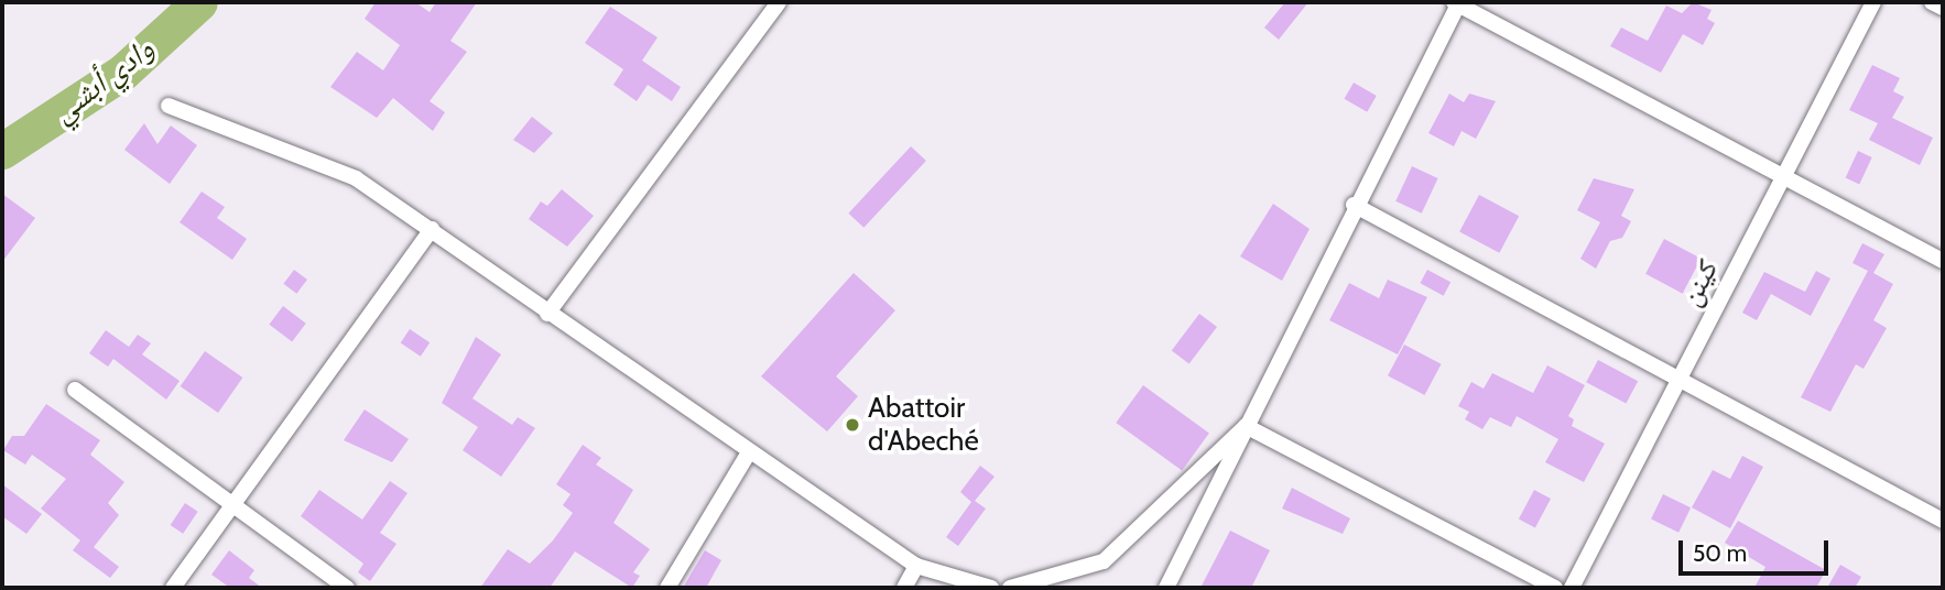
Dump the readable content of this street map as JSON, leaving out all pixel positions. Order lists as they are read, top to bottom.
{
  "streets": {
    "street": ["كينن"]
  },
  "water": ["وادي أبشي"],
  "places": ["Abattoir d'Abeché"],
  "scale_bar": "50 m"
}
